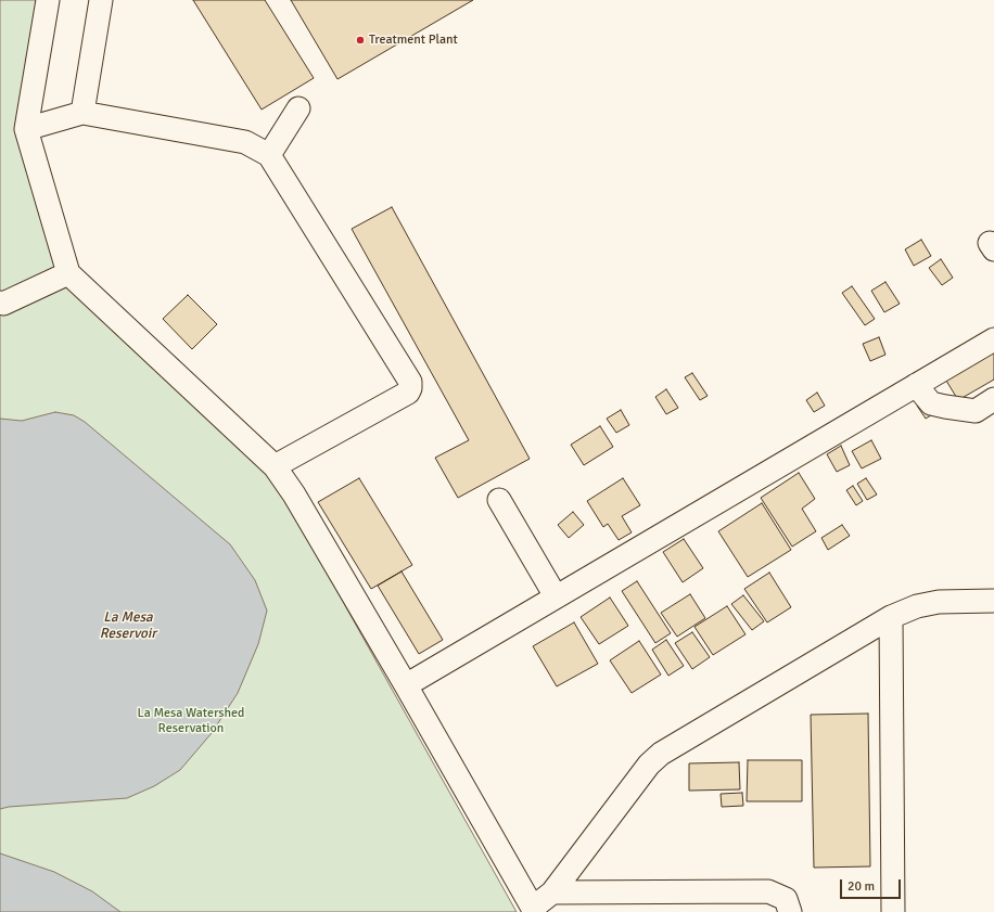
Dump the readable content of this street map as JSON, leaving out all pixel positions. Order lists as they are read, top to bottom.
{
  "water": ["La Mesa Reservoir"],
  "parks": ["La Mesa Watershed Reservation"],
  "places": ["Treatment Plant"],
  "scale_bar": "20 m"
}
